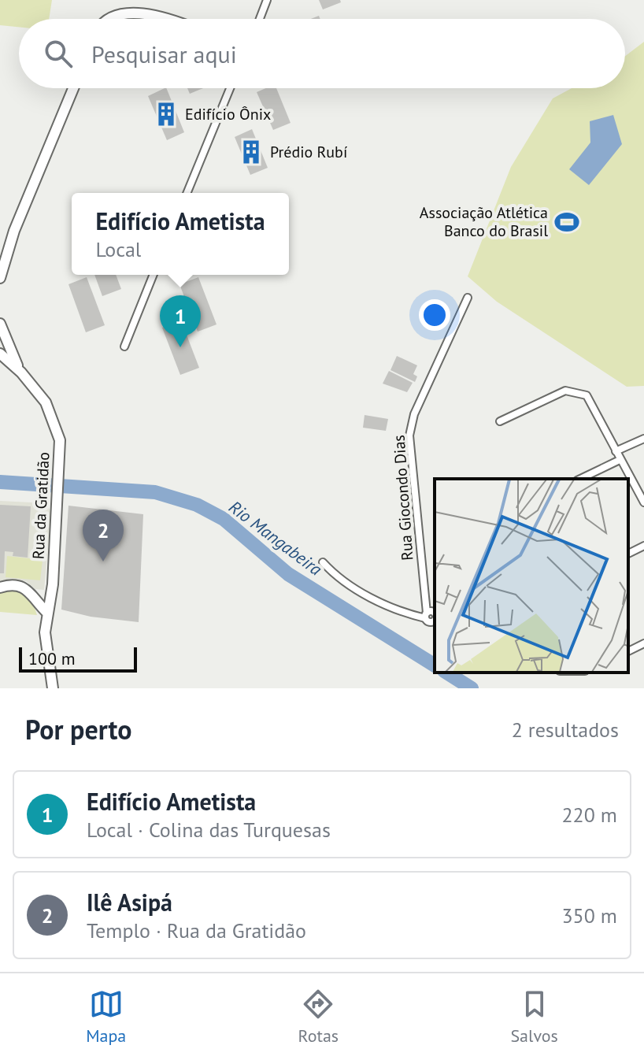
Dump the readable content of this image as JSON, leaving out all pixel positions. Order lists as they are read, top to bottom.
{
  "streets": {
    "main road": ["Rua da Gratidão"],
    "street": ["Rua Giocondo Dias"]
  },
  "water": ["Rio Mangabeira"],
  "places": {
    "building": ["Edifício Ônix", "Prédio Rubí"],
    "sports": ["Associação Atlética Banco do Brasil"]
  },
  "scale_bar": "100 m",
  "page": {
    "search": "Pesquisar aqui",
    "popup": ["Edifício Ametista", "Local"],
    "pins": ["1", "2"],
    "scale": "100 m",
    "heading": ["Por perto", "2 resultados"],
    "list": [
      {
        "mark": "1",
        "name": "Edifício Ametista",
        "note": "Local · Colina das Turquesas",
        "value": "220 m"
      },
      {
        "mark": "2",
        "name": "Ilê Asipá",
        "note": "Templo · Rua da Gratidão",
        "value": "350 m"
      }
    ],
    "nav": ["Mapa", "Rotas", "Salvos"]
  }
}
